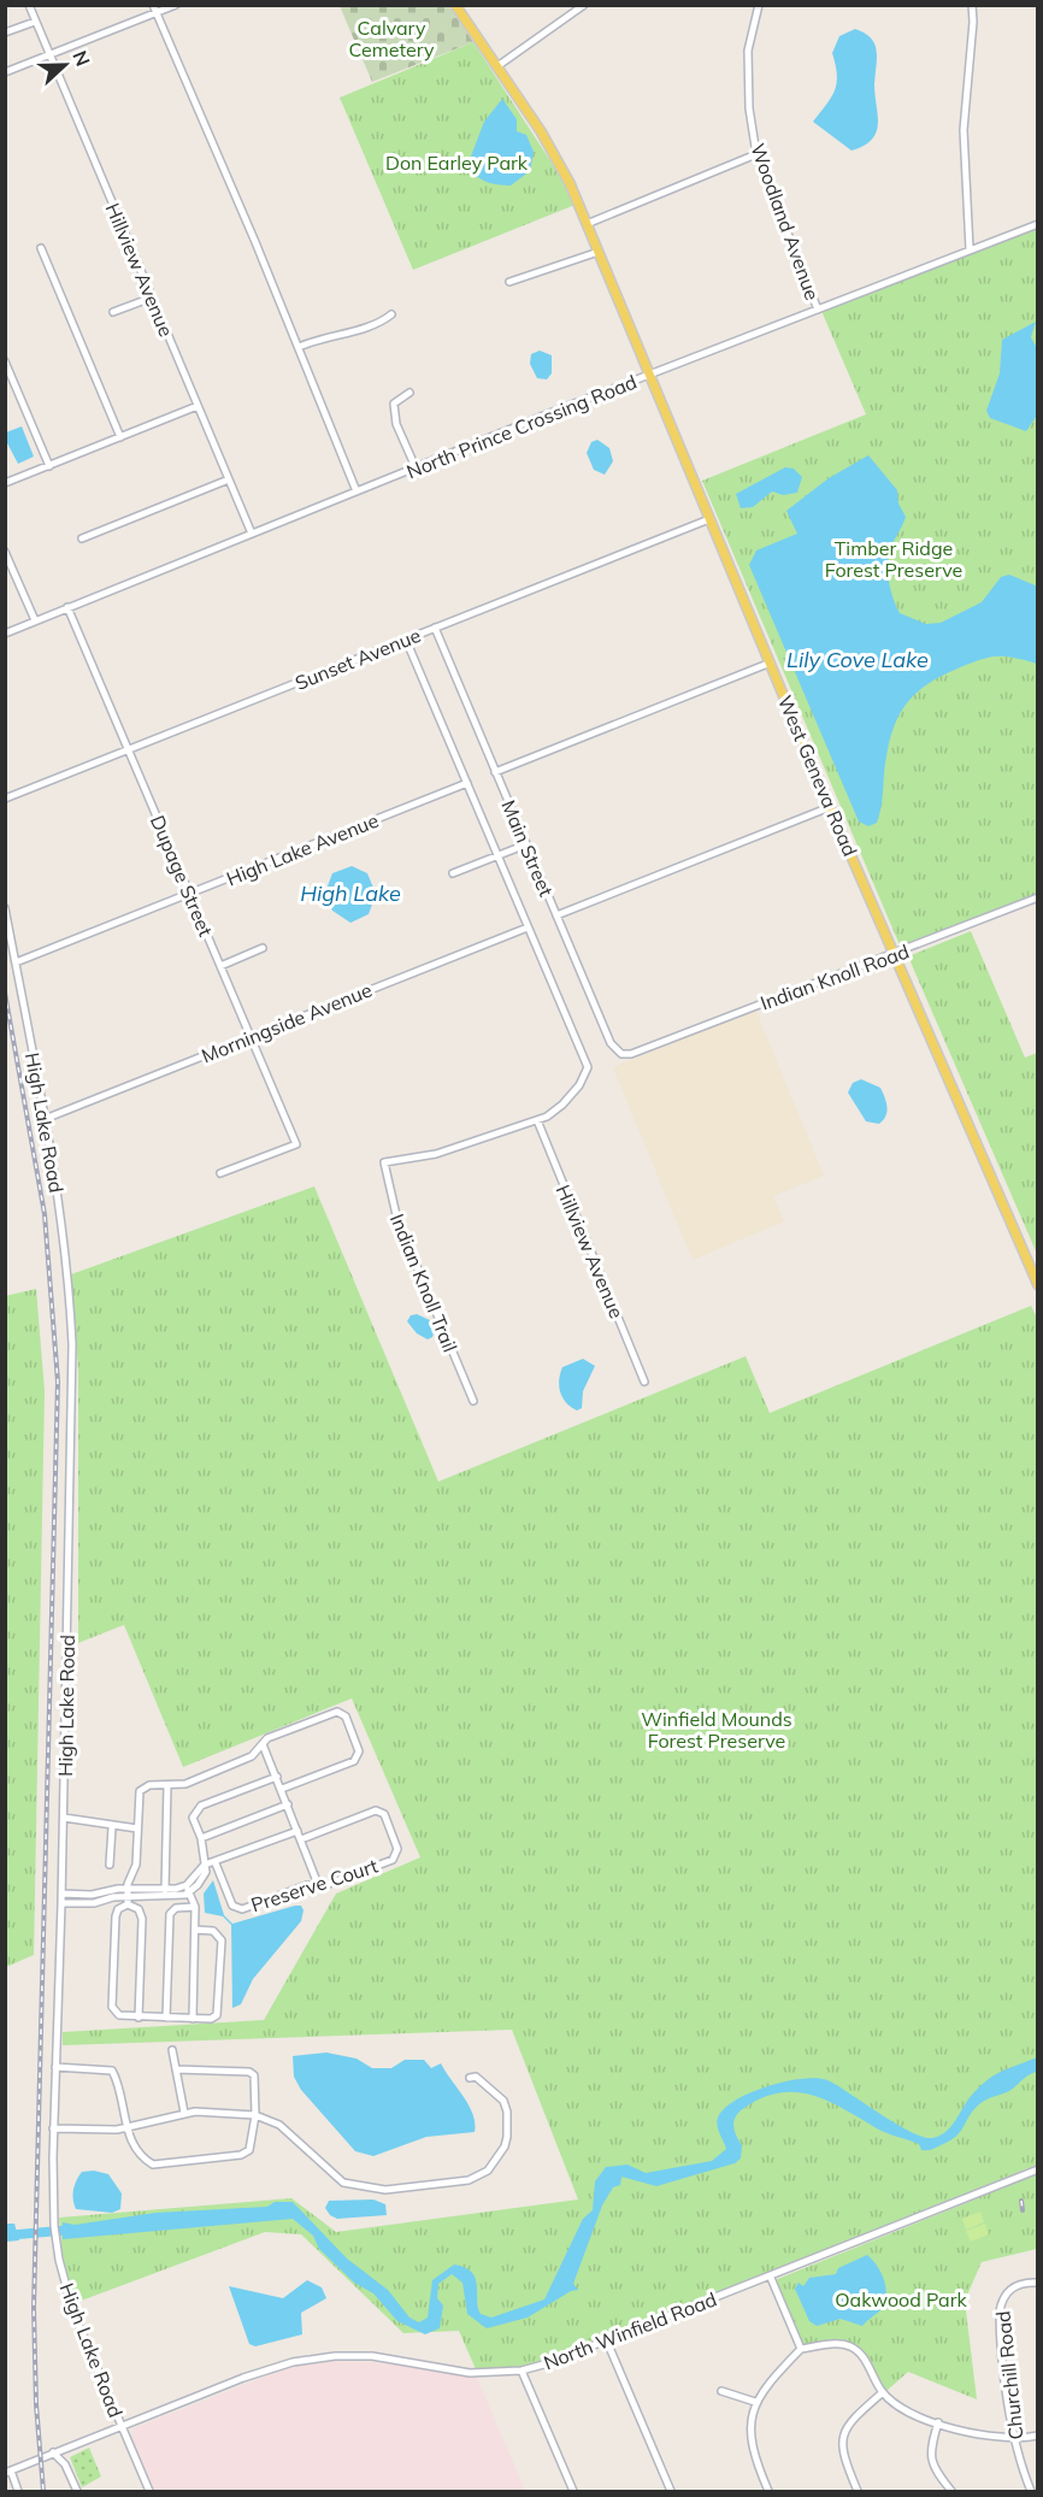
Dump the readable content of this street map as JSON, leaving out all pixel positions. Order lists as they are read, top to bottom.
{
  "streets": {
    "main road": ["West Geneva Road"],
    "street": [
      "Woodland Avenue",
      "Hillview Avenue",
      "North Prince Crossing Road",
      "Sunset Avenue",
      "Main Street",
      "High Lake Avenue",
      "Dupage Street",
      "Indian Knoll Road",
      "Morningside Avenue",
      "High Lake Road",
      "Indian Knoll Trail",
      "Preserve Court",
      "North Winfield Road",
      "Churchill Road"
    ]
  },
  "crossings": [
    ["Woodland Avenue", "North Prince Crossing Road"],
    ["Hillview Avenue", "North Prince Crossing Road"],
    ["Hillview Avenue", "Main Street"],
    ["Hillview Avenue", "Indian Knoll Trail"],
    ["North Prince Crossing Road", "West Geneva Road"],
    ["North Prince Crossing Road", "Dupage Street"],
    ["Sunset Avenue", "West Geneva Road"],
    ["Sunset Avenue", "Main Street"],
    ["Sunset Avenue", "Dupage Street"],
    ["West Geneva Road", "Indian Knoll Road"],
    ["Main Street", "High Lake Avenue"],
    ["Main Street", "Indian Knoll Road"],
    ["Main Street", "Morningside Avenue"],
    ["Main Street", "Indian Knoll Trail"],
    ["High Lake Avenue", "Dupage Street"],
    ["High Lake Avenue", "High Lake Road"],
    ["Dupage Street", "Morningside Avenue"],
    ["Morningside Avenue", "High Lake Road"],
    ["High Lake Road", "North Winfield Road"]
  ],
  "water": ["Lily Cove Lake", "High Lake"],
  "parks": [
    "Calvary Cemetery",
    "Don Earley Park",
    "Timber Ridge Forest Preserve",
    "Winfield Mounds Forest Preserve",
    "Oakwood Park"
  ],
  "north": "right"
}
